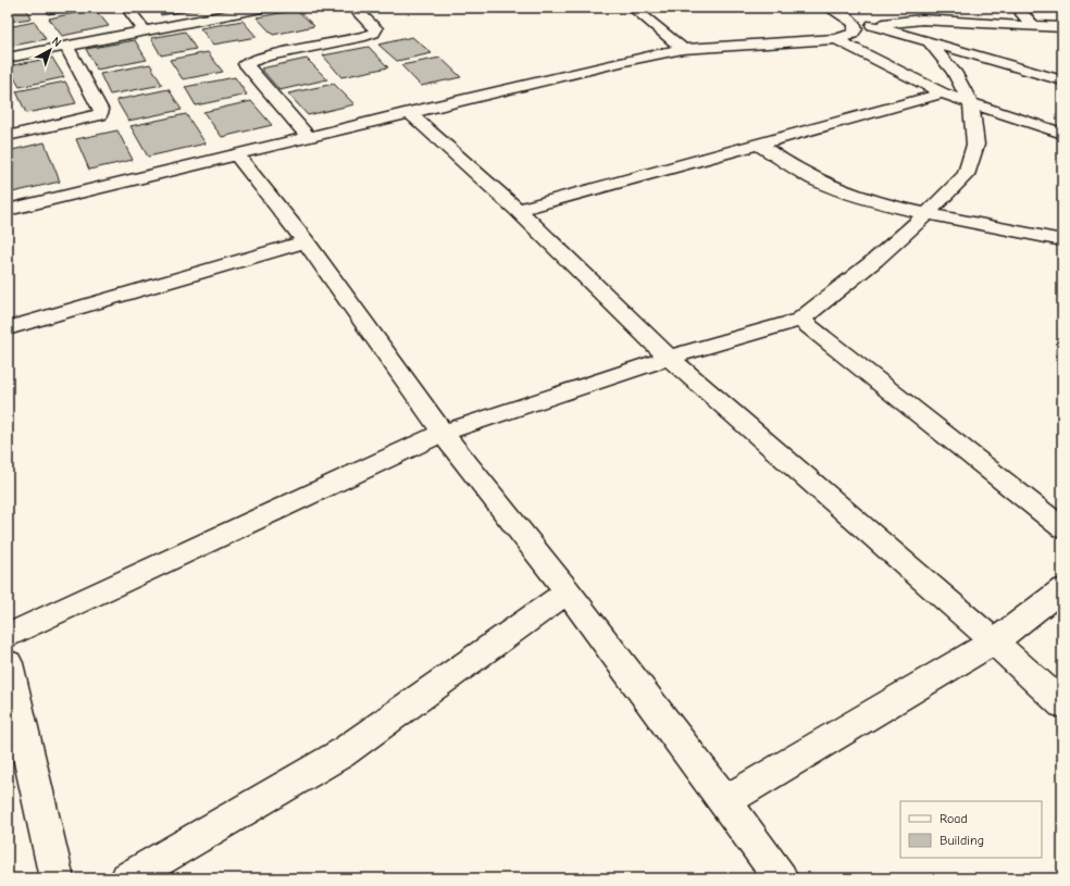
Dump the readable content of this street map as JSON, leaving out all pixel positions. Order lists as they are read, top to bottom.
{
  "legend": ["Road", "Building"],
  "north": "top right"
}
